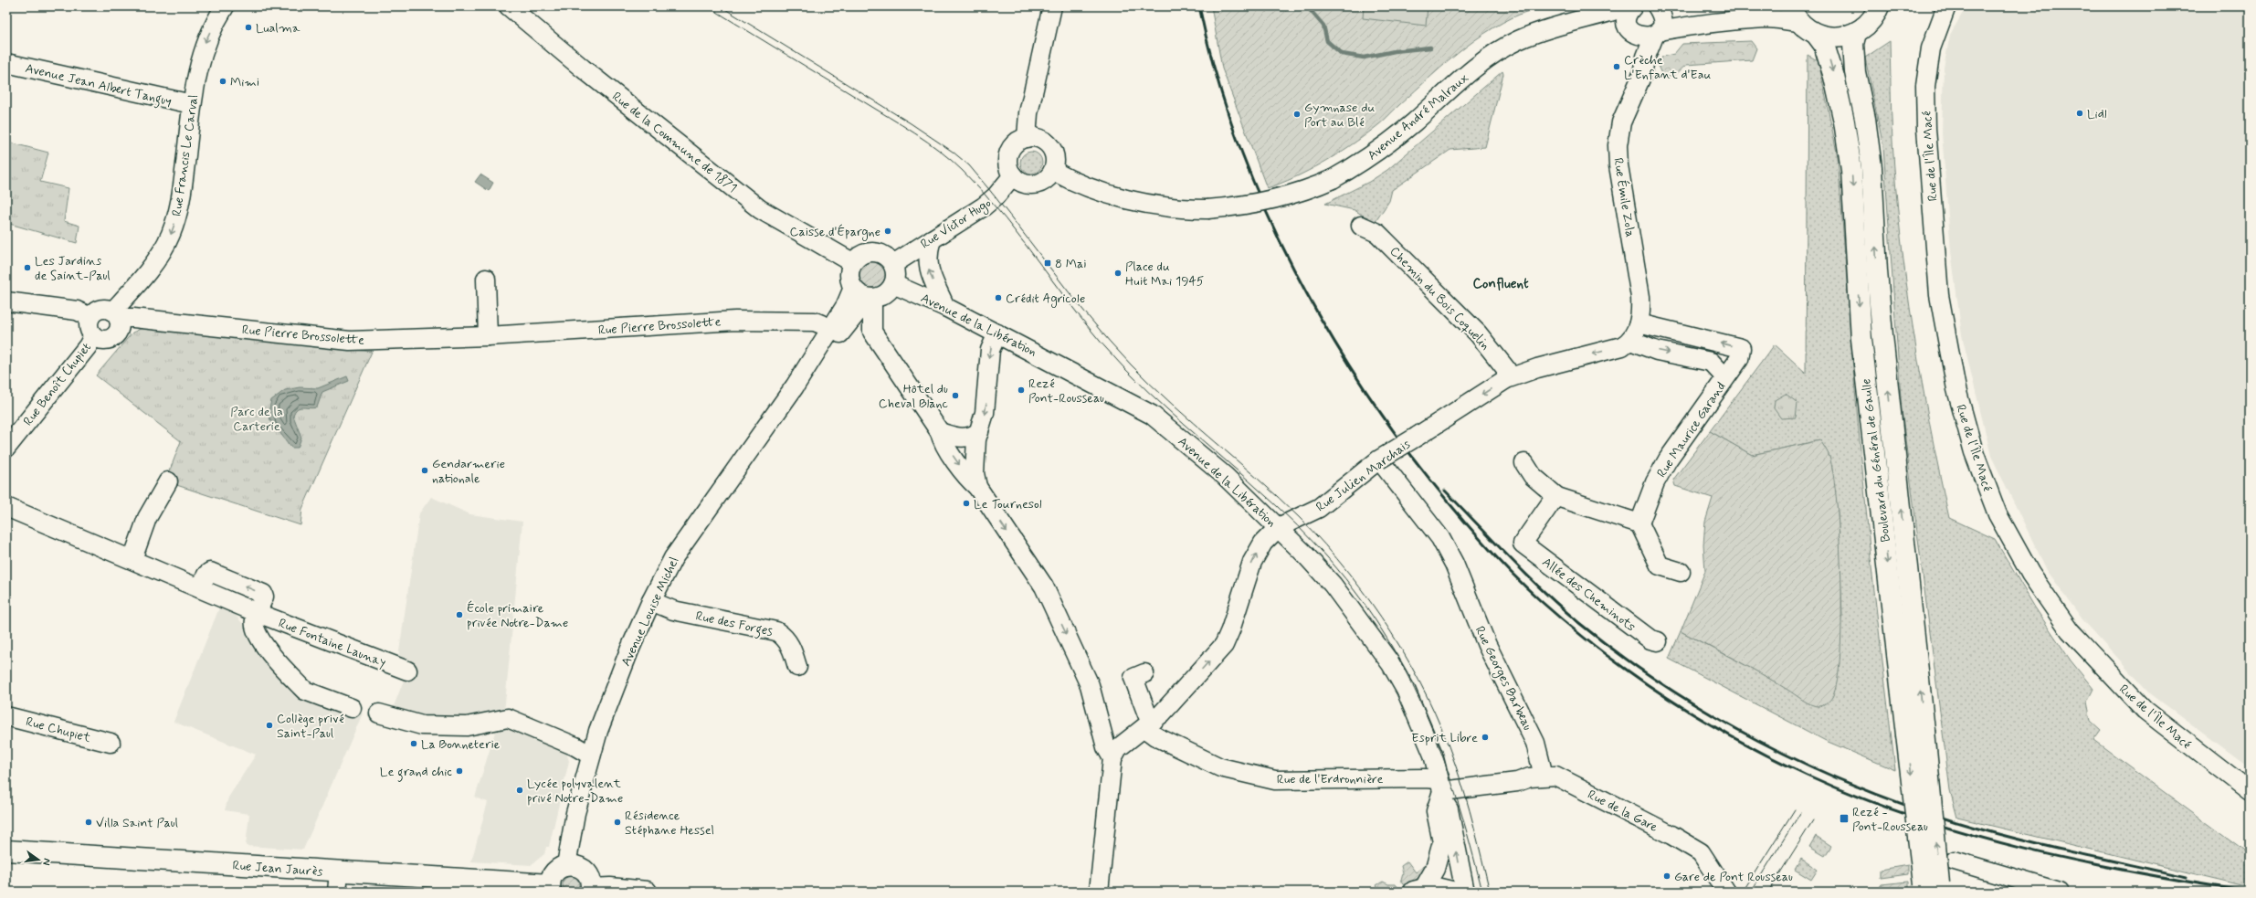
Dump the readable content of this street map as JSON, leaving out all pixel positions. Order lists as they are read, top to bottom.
{
  "streets": {
    "main road": ["Boulevard du Général de Gaulle", "Rue Jean Jaurès"],
    "street": [
      "Avenue Jean Albert Tanguy",
      "Avenue André Malraux",
      "Rue de la Commune de 1871",
      "Rue Francis Le Carval",
      "Rue de l'Île Macé",
      "Rue Émile Zola",
      "Rue Victor Hugo",
      "Chemin du Bois Coquelin",
      "Avenue de la Libération",
      "Rue Pierre Brossolette",
      "Rue Benoît Chupiet",
      "Rue Maurice Garand",
      "Rue Julien Marchais",
      "Allée des Cheminots",
      "Avenue Louise Michel",
      "Rue des Forges",
      "Rue Fontaine Launay",
      "Rue Georges Barbeau",
      "Rue Chupiet",
      "Rue de l'Erdronnière",
      "Rue de la Gare"
    ]
  },
  "crossings": [
    ["Avenue Jean Albert Tanguy", "Rue Francis Le Carval"],
    ["Avenue André Malraux", "Rue Émile Zola"],
    ["Avenue André Malraux", "Rue Victor Hugo"],
    ["Rue de la Commune de 1871", "Rue Victor Hugo"],
    ["Rue de la Commune de 1871", "Avenue de la Libération"],
    ["Rue de la Commune de 1871", "Avenue Louise Michel"],
    ["Rue Francis Le Carval", "Rue Pierre Brossolette"],
    ["Rue Francis Le Carval", "Rue Benoît Chupiet"],
    ["Rue Émile Zola", "Rue Maurice Garand"],
    ["Rue Émile Zola", "Rue Julien Marchais"],
    ["Rue Victor Hugo", "Avenue de la Libération"],
    ["Rue Victor Hugo", "Avenue Louise Michel"],
    ["Chemin du Bois Coquelin", "Rue Julien Marchais"],
    ["Avenue de la Libération", "Rue Julien Marchais"],
    ["Avenue de la Libération", "Avenue Louise Michel"],
    ["Avenue de la Libération", "Rue de l'Erdronnière"],
    ["Rue Pierre Brossolette", "Rue Benoît Chupiet"],
    ["Rue Pierre Brossolette", "Avenue Louise Michel"],
    ["Rue Maurice Garand", "Rue Julien Marchais"],
    ["Rue Julien Marchais", "Rue Georges Barbeau"],
    ["Rue Julien Marchais", "Rue de l'Erdronnière"],
    ["Avenue Louise Michel", "Rue des Forges"],
    ["Avenue Louise Michel", "Rue Jean Jaurès"],
    ["Rue Georges Barbeau", "Rue de la Gare"]
  ],
  "one_way": ["Rue Francis Le Carval"],
  "districts": ["Confluent"],
  "parks": ["Parc de la Carterie"],
  "places": {
    "other": [
      "Lualma",
      "Crèche L'Enfant d'Eau",
      "Mimi",
      "Lidl",
      "Gymnase du Port au Blé",
      "Caisse d'Épargne",
      "Les Jardins de Saint-Paul",
      "Place du Huit Mai 1945",
      "Crédit Agricole",
      "Rezé Pont-Rousseau",
      "Hôtel du Cheval Blanc",
      "Gendarmerie nationale",
      "Le Tournesol",
      "École primaire privée Notre-Dame",
      "Collège privé Saint-Paul",
      "Esprit Libre",
      "La Bonneterie",
      "Le grand chic",
      "Lycée polyvalent privé Notre-Dame",
      "Villa Saint Paul",
      "Résidence Stéphane Hessel",
      "Gare de Pont Rousseau"
    ],
    "transit": ["8 Mai", "Rezé - Pont-Rousseau"]
  },
  "north": "right"
}
